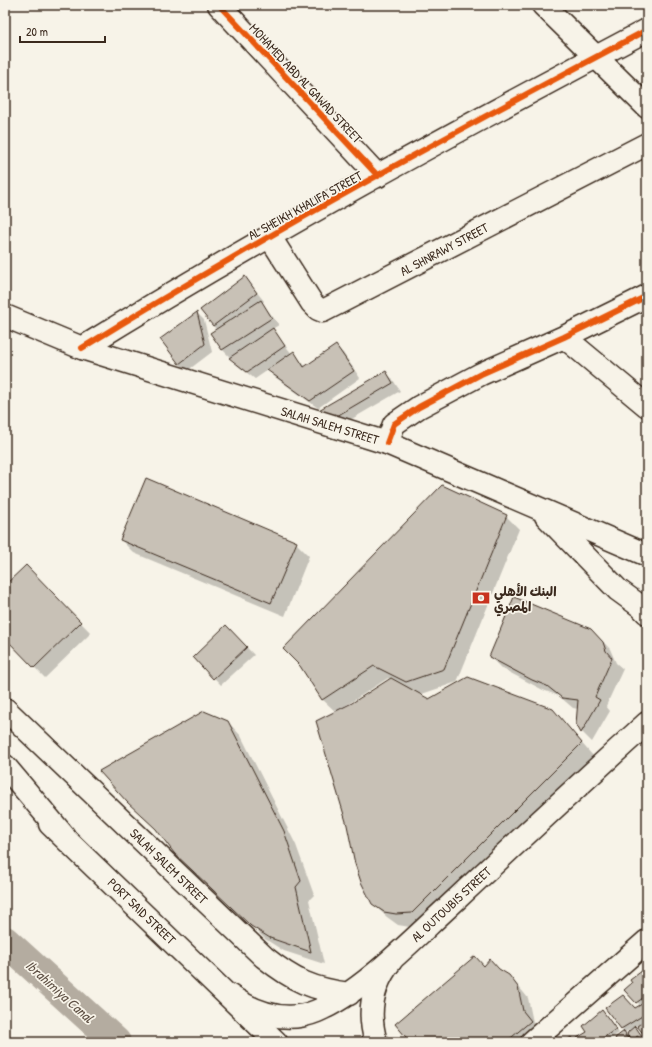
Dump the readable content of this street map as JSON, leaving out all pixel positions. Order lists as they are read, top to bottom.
{
  "streets": {
    "main road": [
      "MOHAMED ABD AL GAWAD STREET",
      "AL SHEIKH KHALIFA STREET",
      "AL SHNRAWY STREET",
      "SALAH SALEM STREET",
      "AL OUTOUBIS STREET",
      "PORT SAID STREET"
    ]
  },
  "crossings": [
    ["MOHAMED ABD AL GAWAD STREET", "AL SHEIKH KHALIFA STREET"],
    ["AL SHEIKH KHALIFA STREET", "AL SHNRAWY STREET"],
    ["AL SHEIKH KHALIFA STREET", "SALAH SALEM STREET"],
    ["SALAH SALEM STREET", "AL OUTOUBIS STREET"],
    ["AL OUTOUBIS STREET", "PORT SAID STREET"]
  ],
  "water": ["Ibrahimiya Canal"],
  "places": {
    "bank": ["البنك الأهلي المصري"]
  },
  "scale_bar": "20 m"
}
